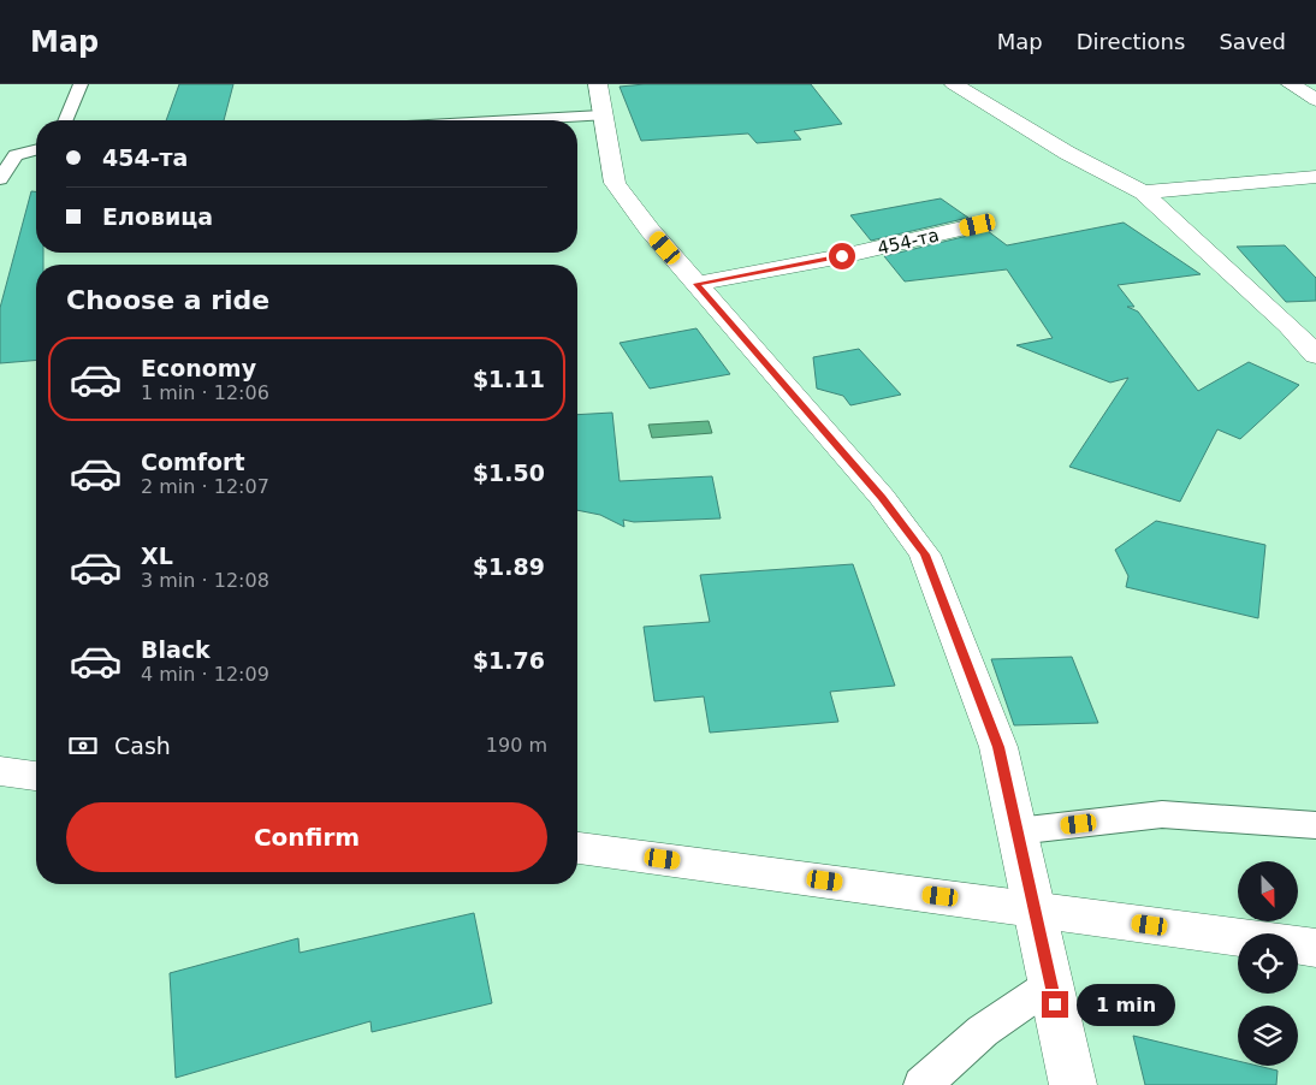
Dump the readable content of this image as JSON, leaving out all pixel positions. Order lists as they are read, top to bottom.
{
  "streets": {
    "street": ["454-та"]
  },
  "north": "bottom",
  "page": {
    "header": "Map",
    "nav": ["Map", "Directions", "Saved"],
    "banner": ["454-та", "Еловица"],
    "heading": "Choose a ride",
    "list": [
      {
        "name": "Economy",
        "note": "1 min · 12:06",
        "value": "$1.11"
      },
      {
        "name": "Comfort",
        "note": "2 min · 12:07",
        "value": "$1.50"
      },
      {
        "name": "XL",
        "note": "3 min · 12:08",
        "value": "$1.89"
      },
      {
        "name": "Black",
        "note": "4 min · 12:09",
        "value": "$1.76"
      }
    ],
    "pay": ["Cash", "190 m"],
    "buttons": "Confirm",
    "bubble": "1 min"
  }
}
